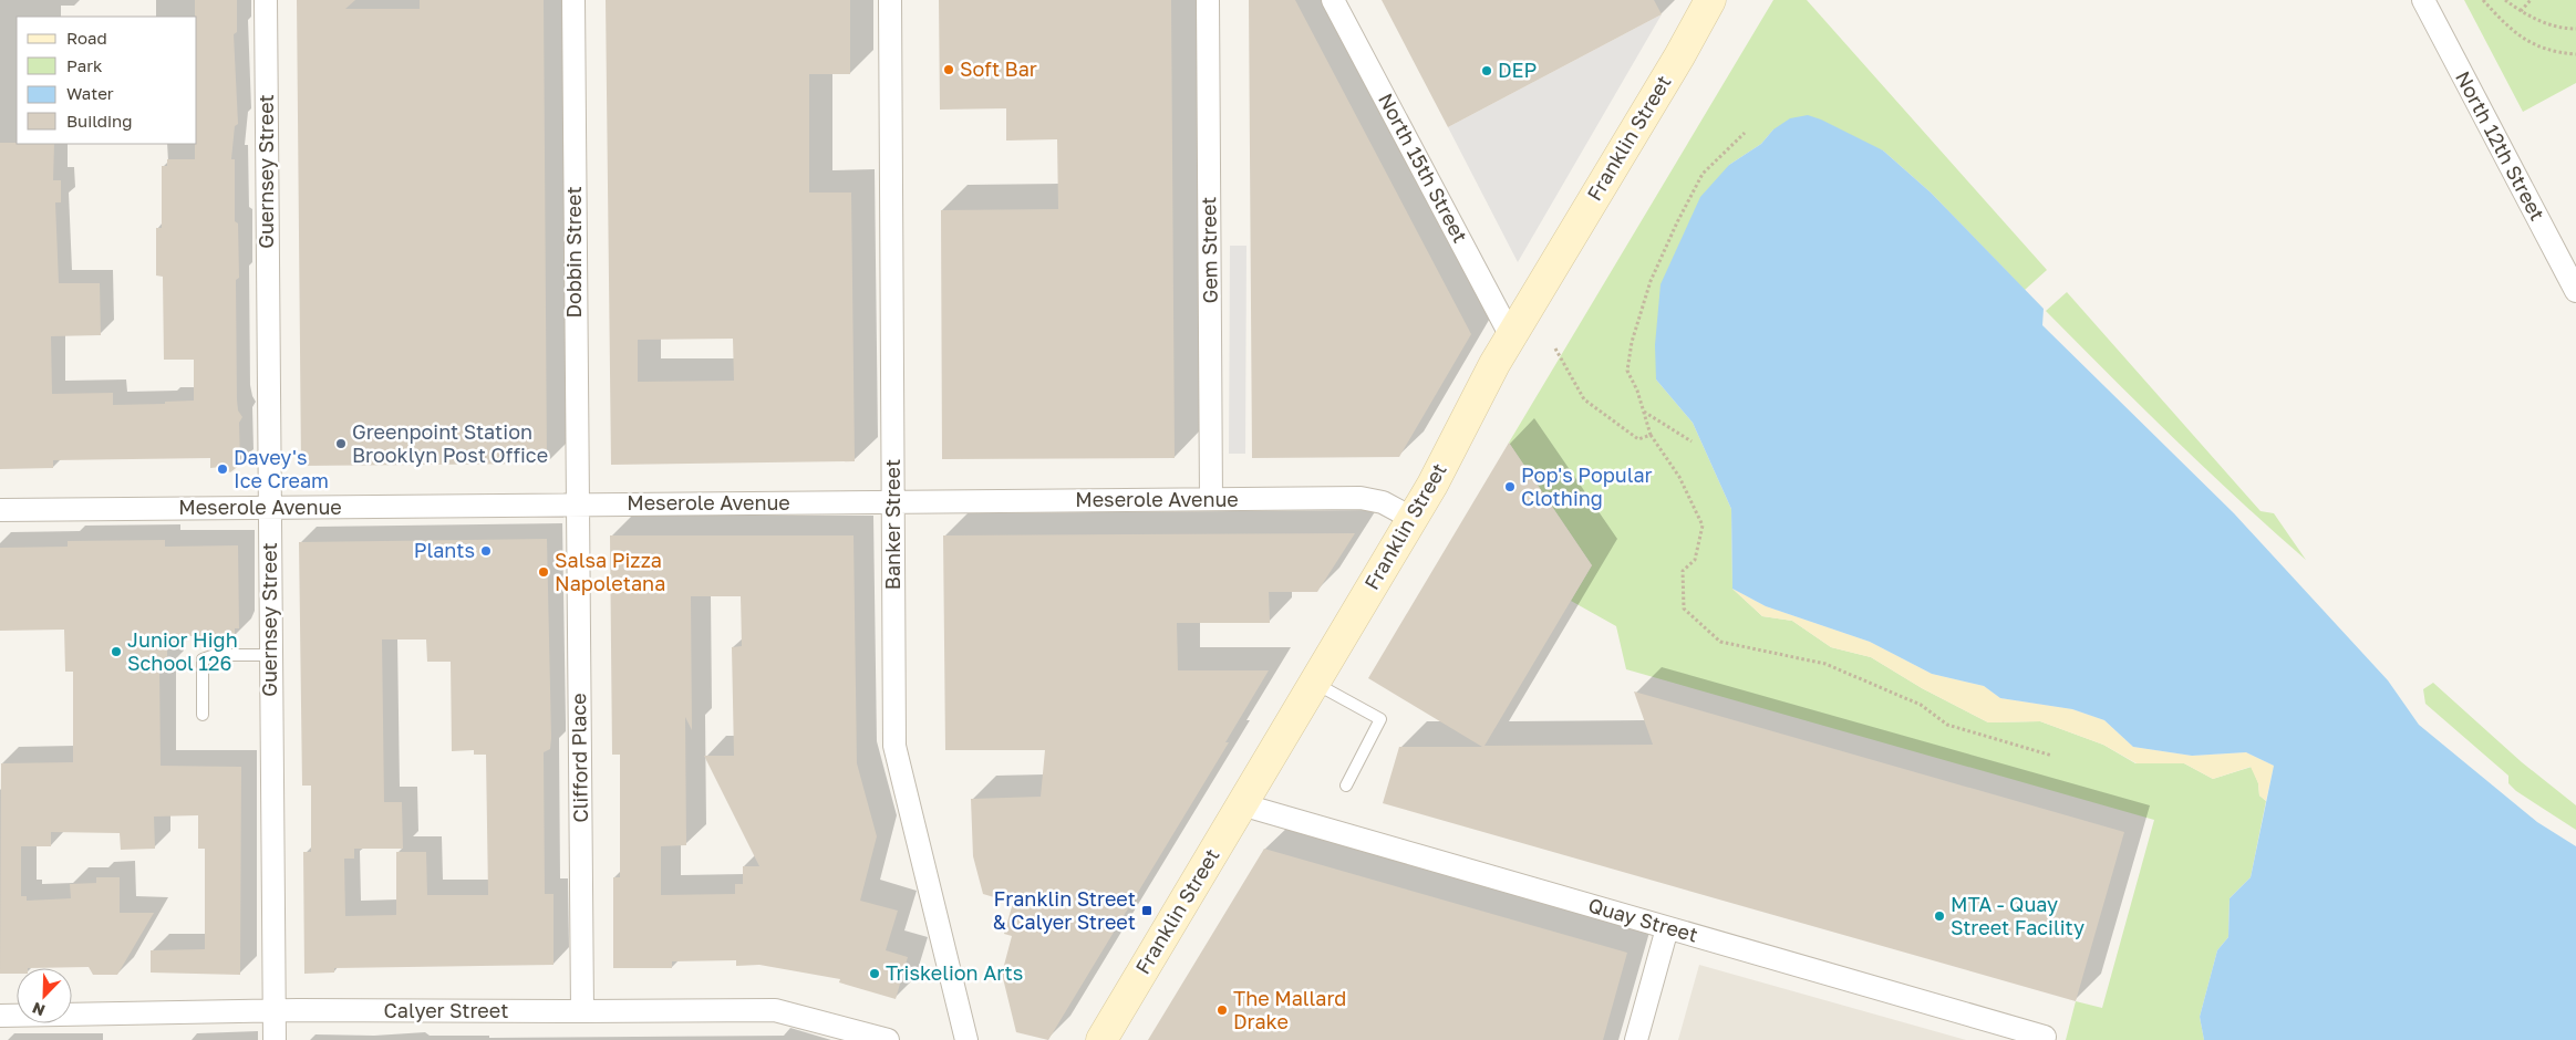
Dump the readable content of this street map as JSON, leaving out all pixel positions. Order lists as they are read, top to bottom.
{
  "streets": {
    "main road": ["Franklin Street"],
    "street": [
      "North 12th Street",
      "North 15th Street",
      "Guernsey Street",
      "Gem Street",
      "Dobbin Street",
      "Meserole Avenue",
      "Banker Street",
      "Clifford Place",
      "Quay Street",
      "Calyer Street"
    ]
  },
  "crossings": [
    ["Franklin Street", "North 15th Street"],
    ["Franklin Street", "Meserole Avenue"],
    ["Franklin Street", "Quay Street"],
    ["Guernsey Street", "Meserole Avenue"],
    ["Guernsey Street", "Calyer Street"],
    ["Gem Street", "Meserole Avenue"],
    ["Dobbin Street", "Meserole Avenue"],
    ["Dobbin Street", "Clifford Place"],
    ["Meserole Avenue", "Banker Street"],
    ["Meserole Avenue", "Clifford Place"],
    ["Clifford Place", "Calyer Street"]
  ],
  "places": {
    "other": [
      "Soft Bar",
      "DEP",
      "Greenpoint Station Brooklyn Post Office",
      "Davey's Ice Cream",
      "Pop's Popular Clothing",
      "Plants",
      "Salsa Pizza Napoletana",
      "Junior High School 126",
      "MTA - Quay Street Facility",
      "Triskelion Arts",
      "The Mallard Drake"
    ],
    "transit": ["Franklin Street & Calyer Street"]
  },
  "legend": [
    "Road",
    "Park",
    "Water",
    "Building"
  ],
  "north": "bottom left"
}
